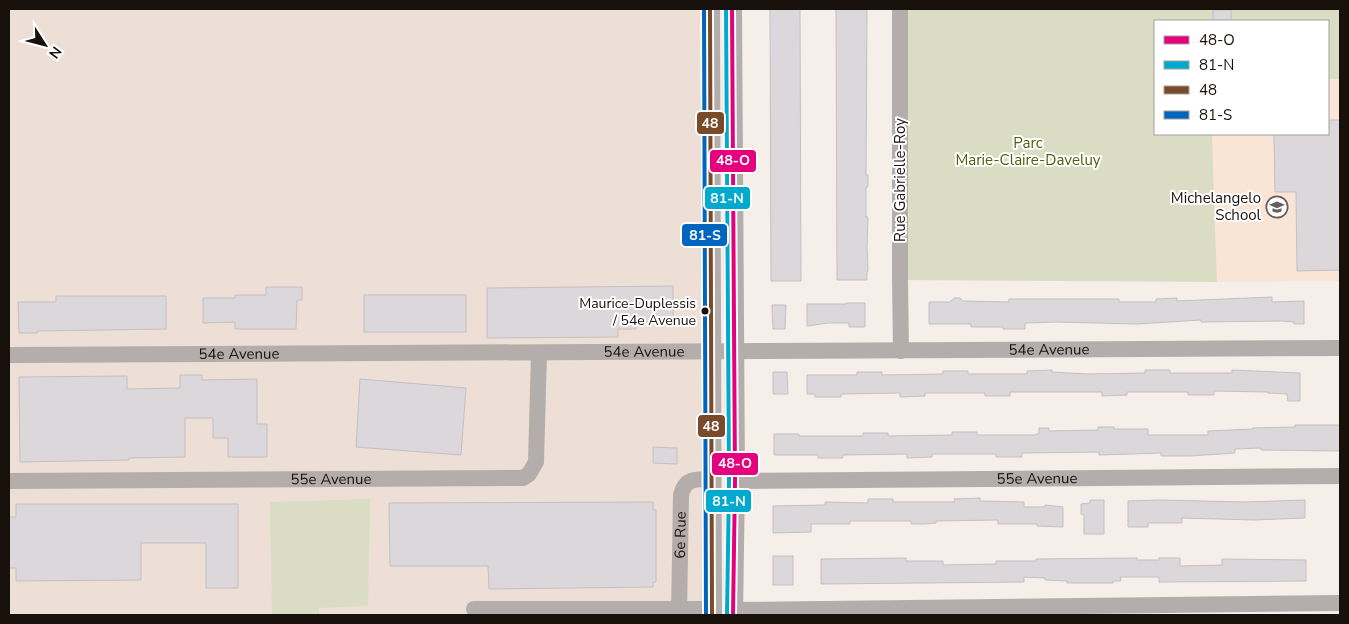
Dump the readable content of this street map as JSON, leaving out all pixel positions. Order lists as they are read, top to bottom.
{
  "streets": {
    "street": [
      "Rue Gabrielle-Roy",
      "54e Avenue",
      "55e Avenue",
      "6e Rue"
    ]
  },
  "crossings": [
    ["Rue Gabrielle-Roy", "54e Avenue"],
    ["54e Avenue", "55e Avenue"]
  ],
  "parks": ["Parc Marie-Claire-Daveluy"],
  "places": {
    "school or university": ["Michelangelo School"],
    "other": ["Maurice-Duplessis / 54e Avenue"]
  },
  "lines": [
    "transit line 48-O",
    "transit line 81-N",
    "transit line 48",
    "transit line 81-S"
  ],
  "legend": [
    "48-O",
    "81-N",
    "48",
    "81-S"
  ],
  "north": "bottom right"
}
